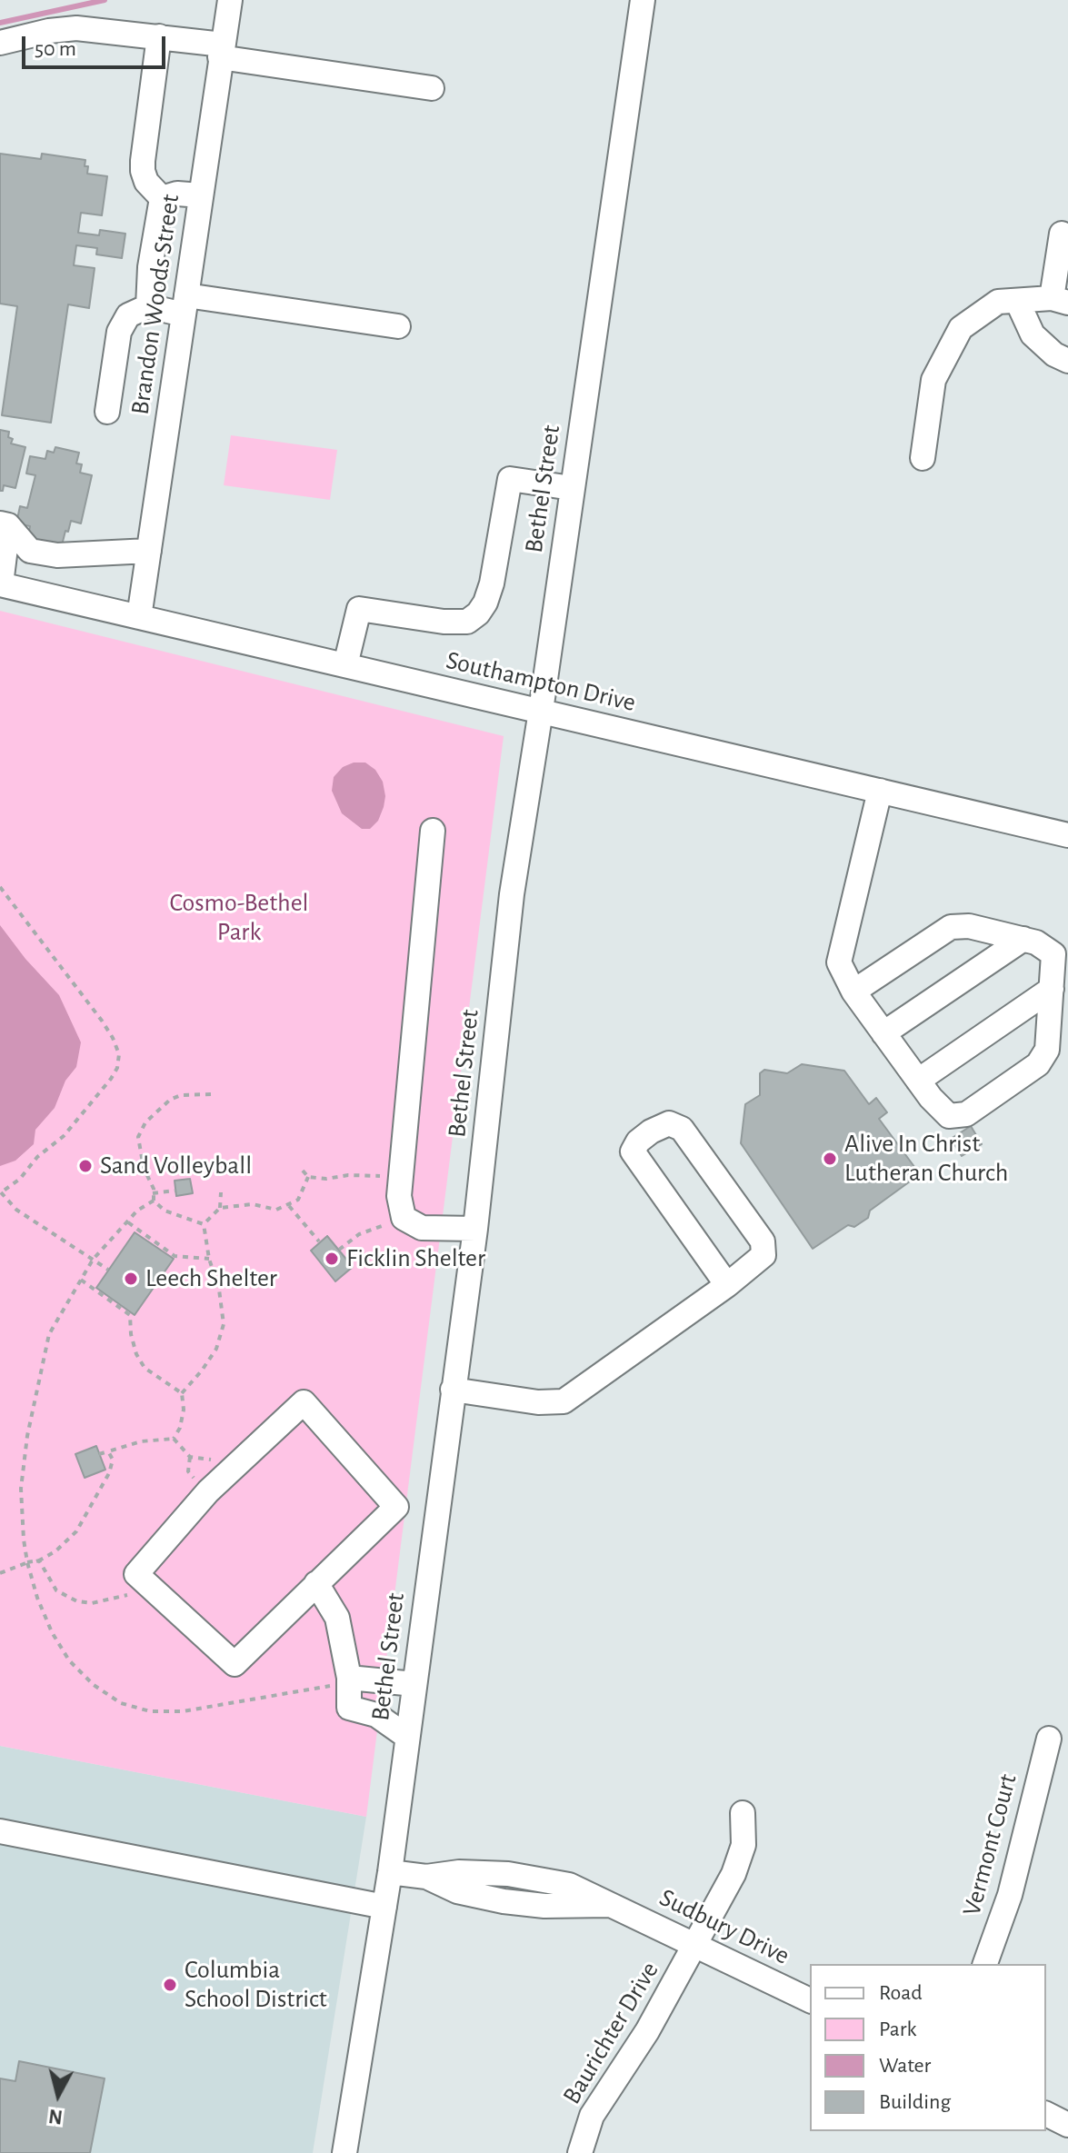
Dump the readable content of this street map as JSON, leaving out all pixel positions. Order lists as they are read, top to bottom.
{
  "streets": {
    "street": [
      "Brandon Woods Street",
      "Bethel Street",
      "Southampton Drive",
      "Vermont Court",
      "Sudbury Drive",
      "Baurichter Drive"
    ]
  },
  "crossings": [
    ["Brandon Woods Street", "Southampton Drive"],
    ["Bethel Street", "Southampton Drive"],
    ["Bethel Street", "Sudbury Drive"],
    ["Sudbury Drive", "Baurichter Drive"]
  ],
  "parks": ["Cosmo-Bethel Park"],
  "places": [
    "Alive In Christ Lutheran Church",
    "Sand Volleyball",
    "Ficklin Shelter",
    "Leech Shelter",
    "Columbia School District"
  ],
  "legend": [
    "Road",
    "Park",
    "Water",
    "Building"
  ],
  "scale_bar": "50 m",
  "north": "bottom"
}
